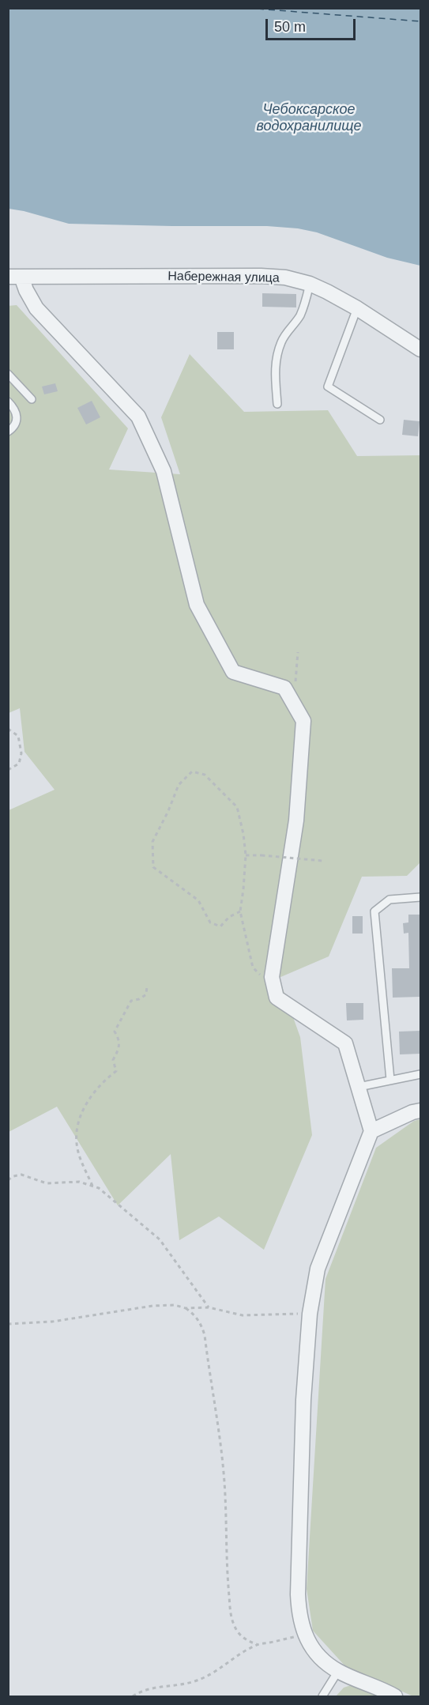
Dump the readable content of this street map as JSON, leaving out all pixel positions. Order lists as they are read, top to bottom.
{
  "streets": {
    "street": ["Набережная улица"]
  },
  "water": ["Чебоксарское водохранилище"],
  "scale_bar": "50 m"
}
